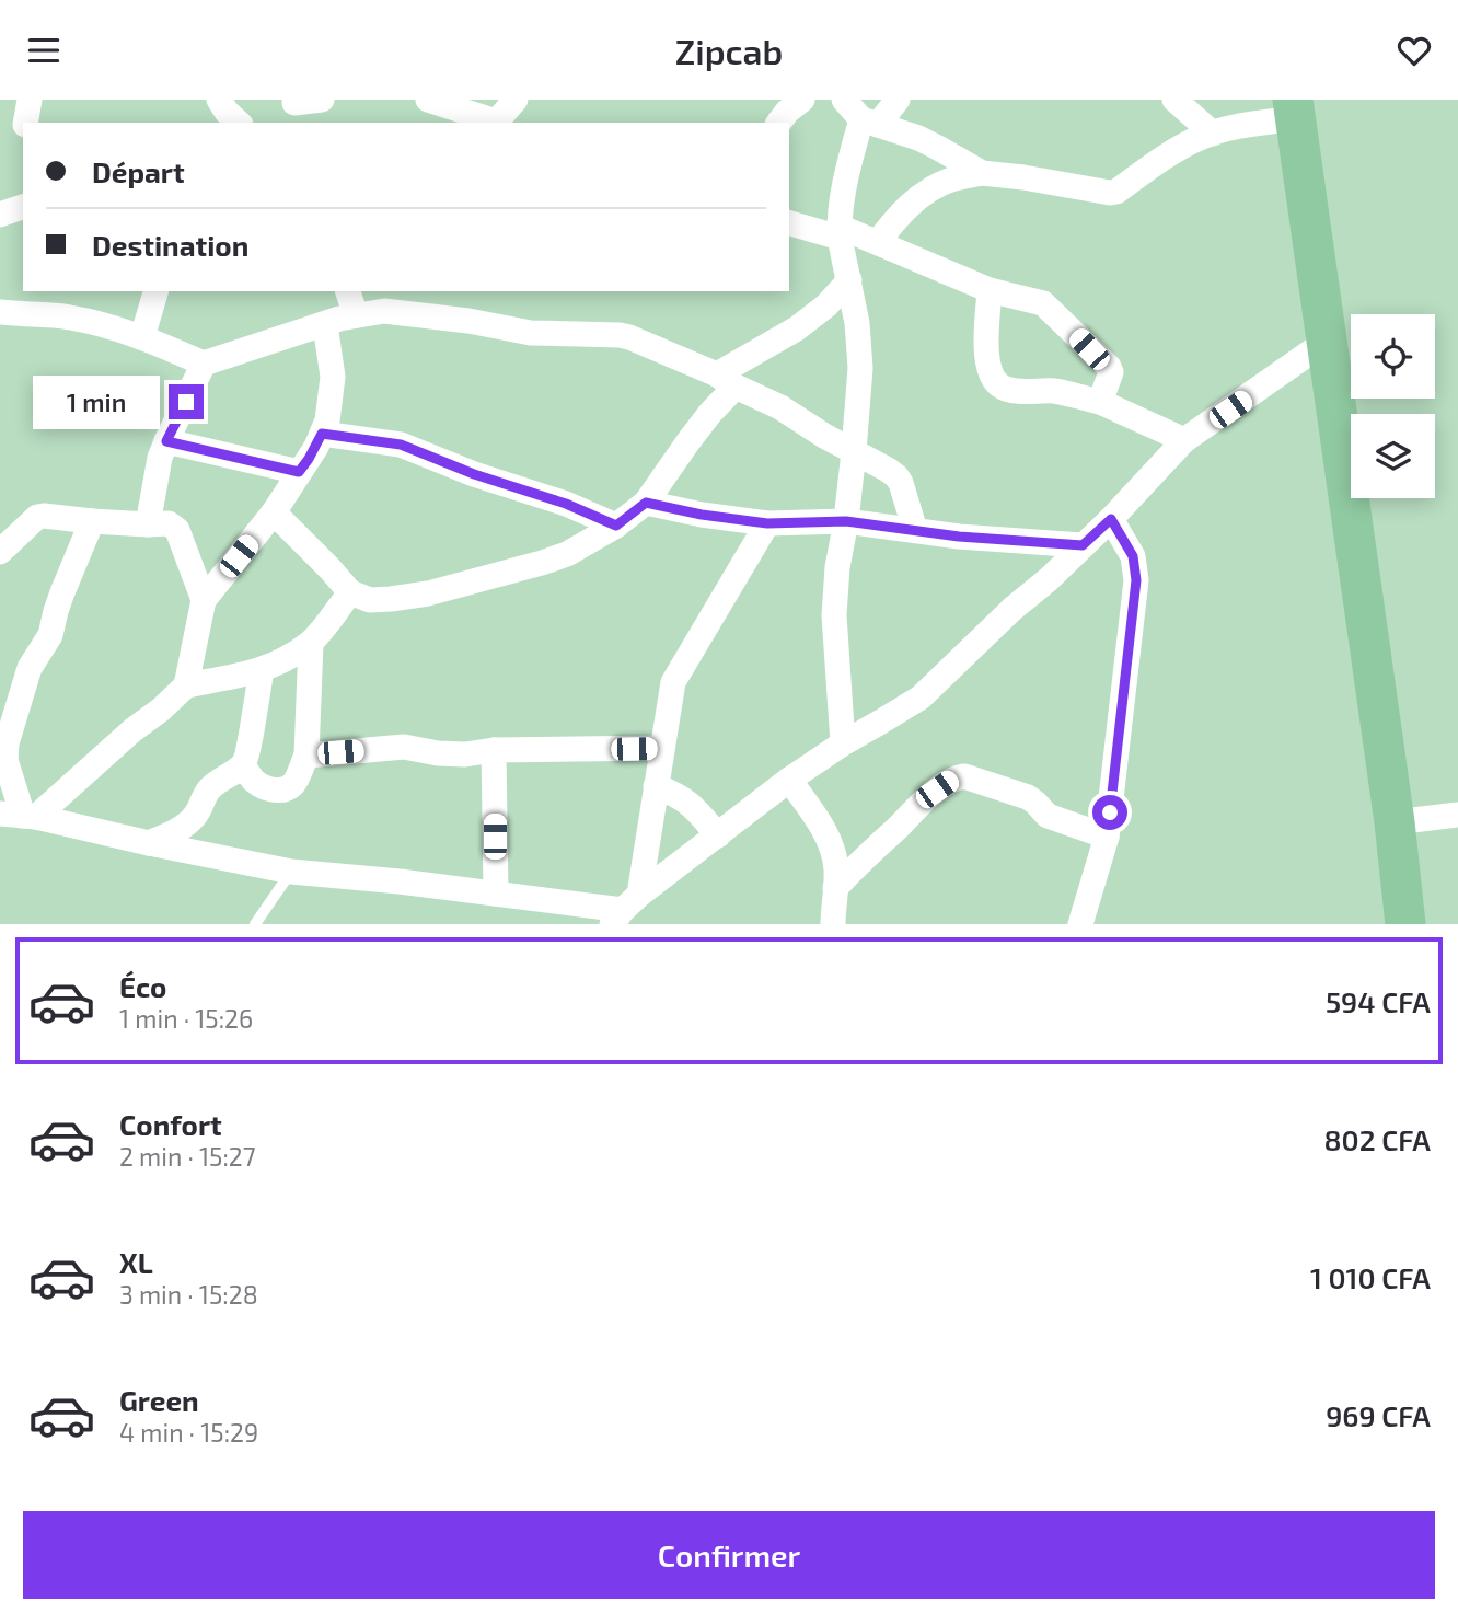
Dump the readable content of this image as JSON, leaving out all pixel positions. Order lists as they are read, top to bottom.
{
  "page": {
    "header": "Zipcab",
    "banner": ["Départ", "Destination"],
    "bubble": "1 min",
    "list": [
      {
        "name": "Éco",
        "note": "1 min · 15:26",
        "value": "594 CFA"
      },
      {
        "name": "Confort",
        "note": "2 min · 15:27",
        "value": "802 CFA"
      },
      {
        "name": "XL",
        "note": "3 min · 15:28",
        "value": "1 010 CFA"
      },
      {
        "name": "Green",
        "note": "4 min · 15:29",
        "value": "969 CFA"
      }
    ],
    "buttons": "Confirmer"
  }
}
